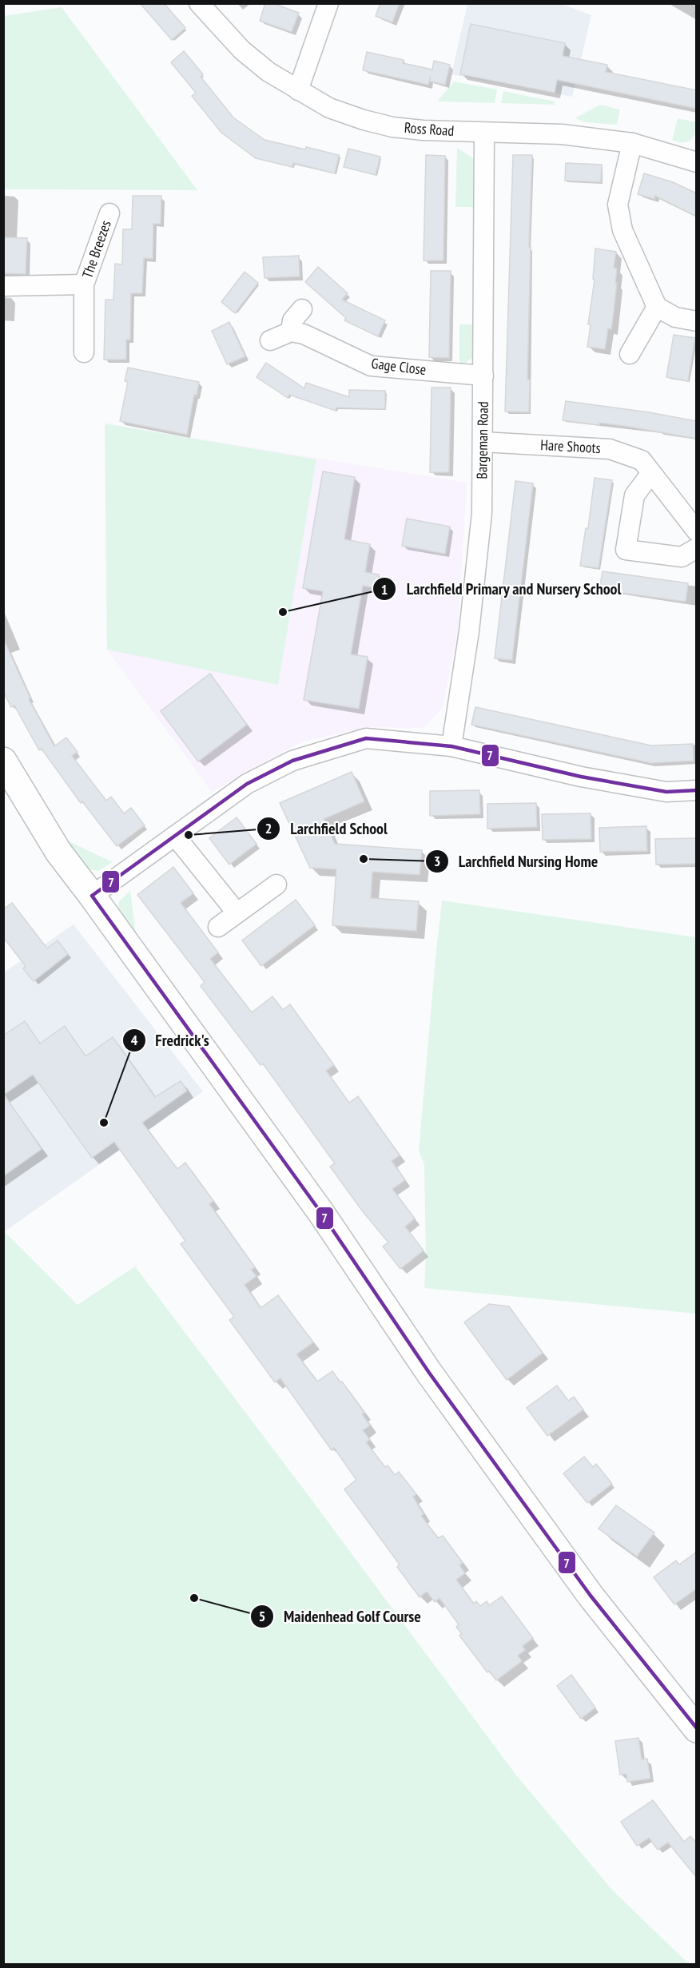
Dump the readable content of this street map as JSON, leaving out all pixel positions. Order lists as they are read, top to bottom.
{
  "streets": {
    "street": [
      "Ross Road",
      "The Breezes",
      "Gage Close",
      "Bargeman Road",
      "Hare Shoots"
    ]
  },
  "crossings": [
    ["Ross Road", "Bargeman Road"],
    ["Gage Close", "Bargeman Road"],
    ["Bargeman Road", "Hare Shoots"]
  ],
  "places": [
    "Larchfield Primary and Nursery School",
    "Larchfield School",
    "Larchfield Nursing Home",
    "Fredrick's",
    "Maidenhead Golf Course"
  ],
  "lines": ["transit line 7"]
}
